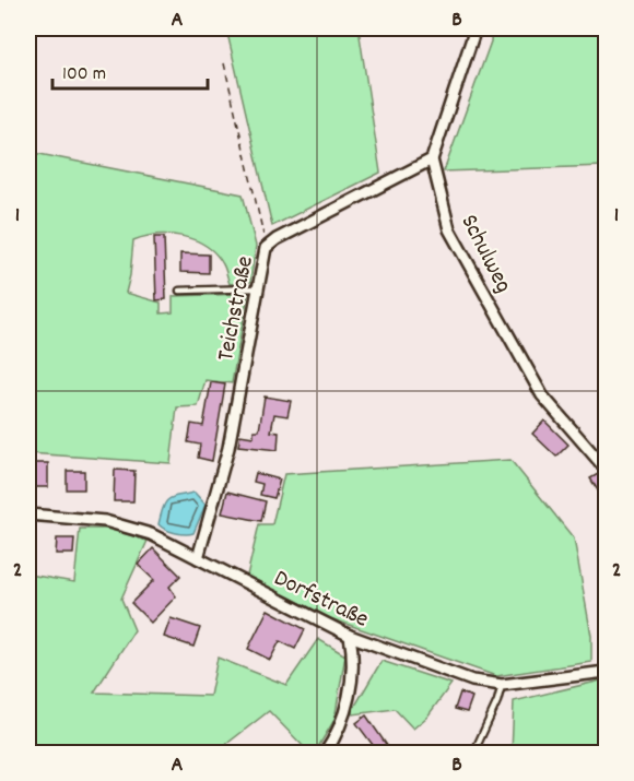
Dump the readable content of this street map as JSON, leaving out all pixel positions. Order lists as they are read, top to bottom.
{
  "streets": {
    "street": ["Schulweg", "Teichstraße", "Dorfstraße"]
  },
  "crossings": [
    ["Schulweg", "Teichstraße"],
    ["Teichstraße", "Dorfstraße"]
  ],
  "scale_bar": "100 m",
  "grid": {
    "columns": ["A", "B"],
    "rows": ["1", "2"]
  }
}
